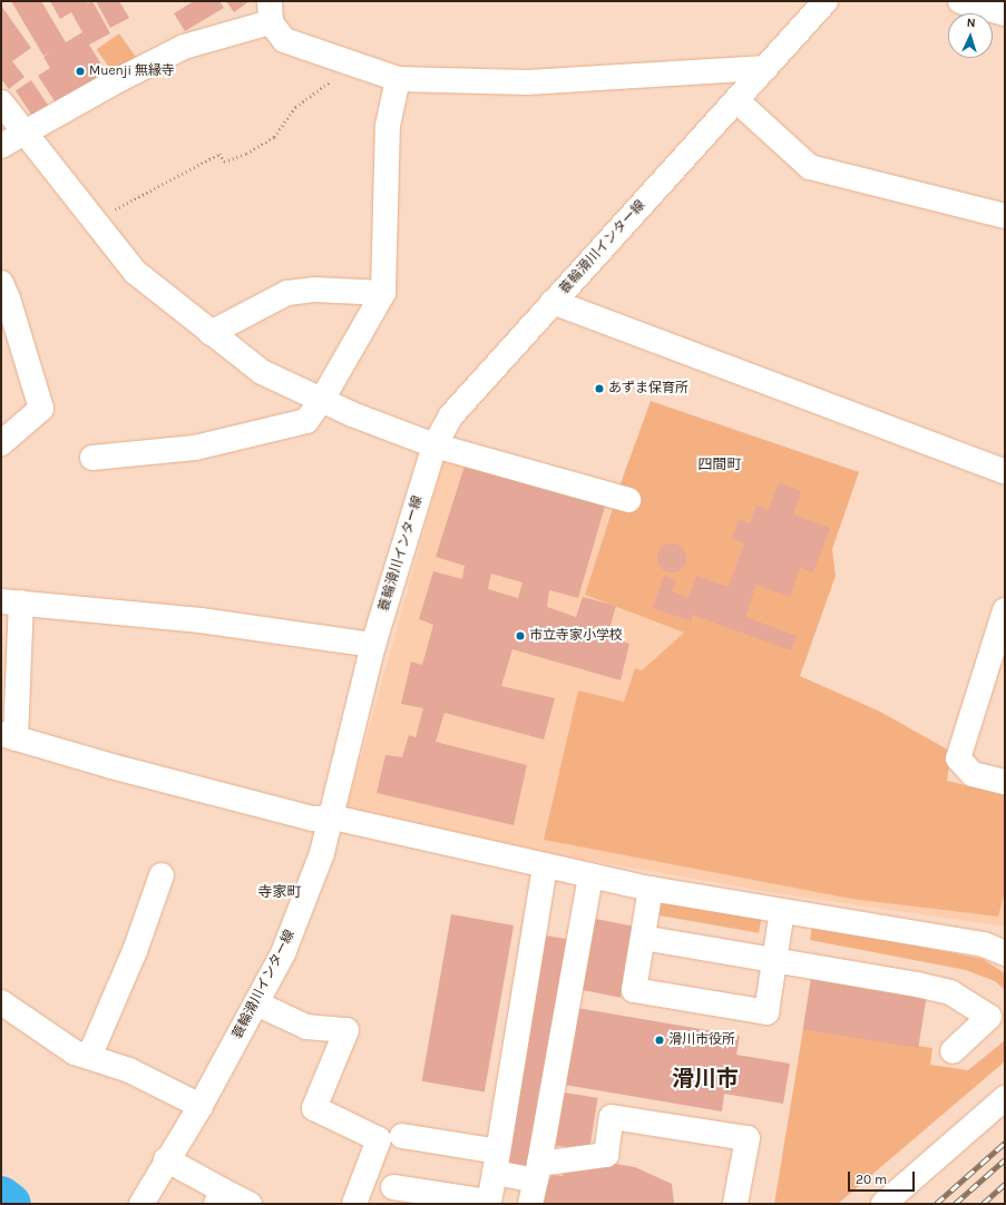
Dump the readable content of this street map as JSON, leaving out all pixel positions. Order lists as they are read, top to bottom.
{
  "streets": {
    "street": ["蓑輪滑川インター線"]
  },
  "districts": ["四間町", "寺家町", "滑川市"],
  "places": [
    "Muenji 無縁寺",
    "あずま保育所",
    "市立寺家小学校",
    "滑川市役所"
  ],
  "scale_bar": "20 m",
  "north": "top"
}
